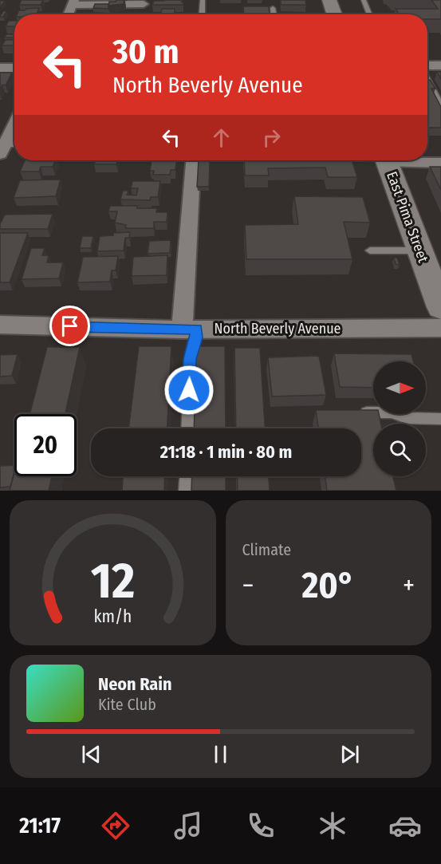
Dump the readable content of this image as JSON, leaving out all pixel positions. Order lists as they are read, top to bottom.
{
  "streets": {
    "street": ["East Pima Street", "North Beverly Avenue"]
  },
  "north": "right",
  "page": {
    "turn": ["30 m", "North Beverly Avenue"],
    "limit": "20",
    "trip": "21:18 · 1 min · 80 m",
    "tile": "Climate",
    "heat": ["−", "20°", "+"],
    "song": ["Neon Rain", "Kite Club"],
    "tabs": "21:17",
    "gauge": ["12", "km/h"]
  }
}
